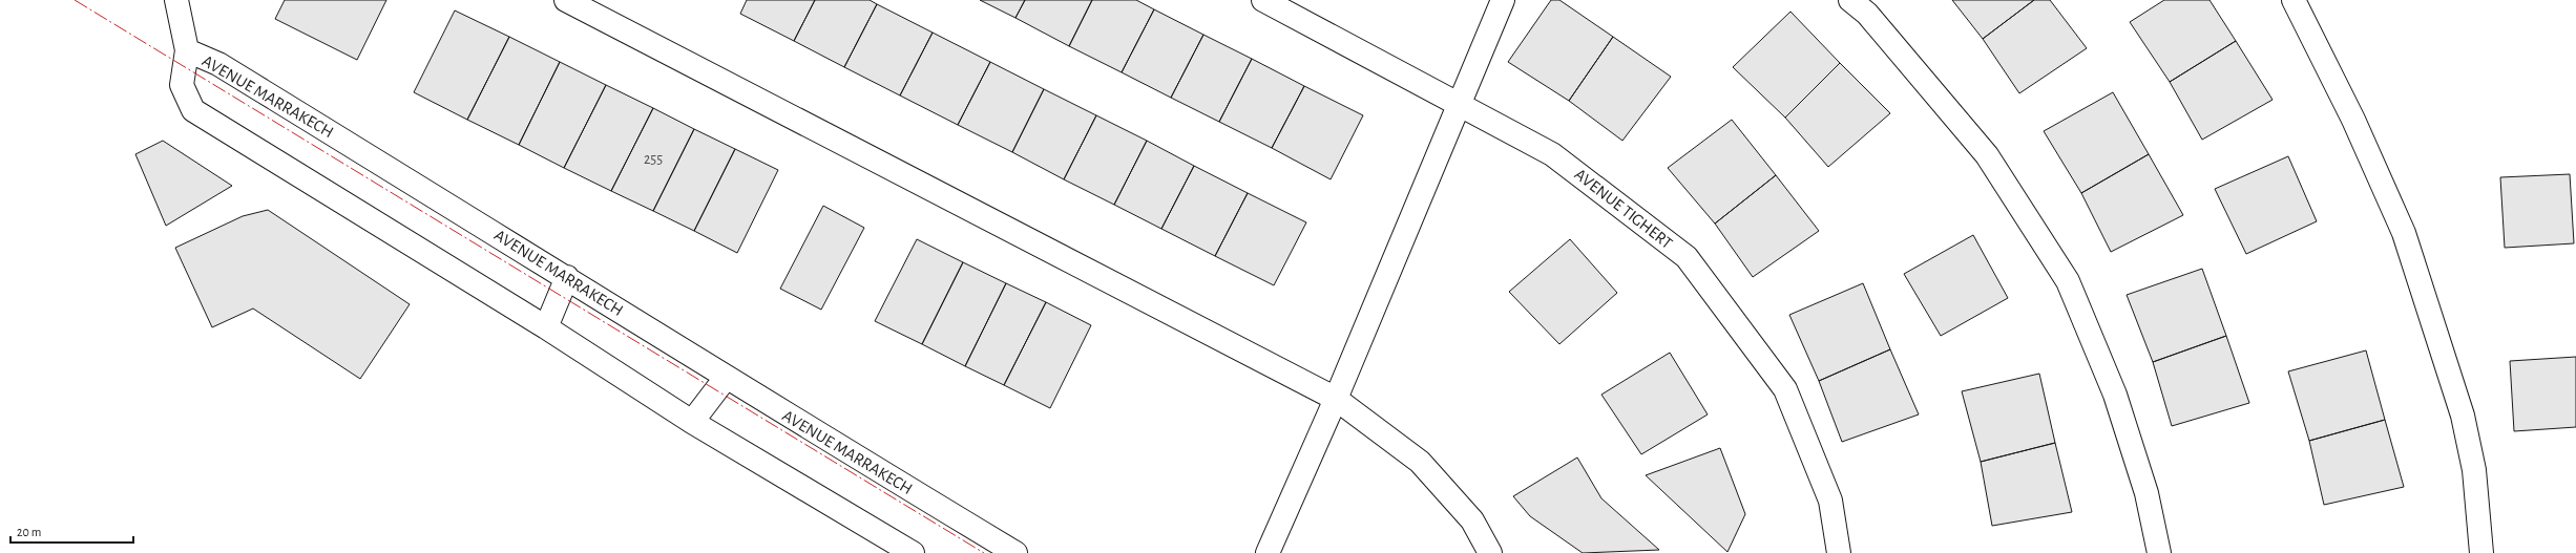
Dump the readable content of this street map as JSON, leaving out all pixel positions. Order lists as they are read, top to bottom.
{
  "streets": {
    "street": ["AVENUE MARRAKECH", "AVENUE TIGHERT"]
  },
  "house_numbers": ["255"],
  "scale_bar": "20 m"
}
